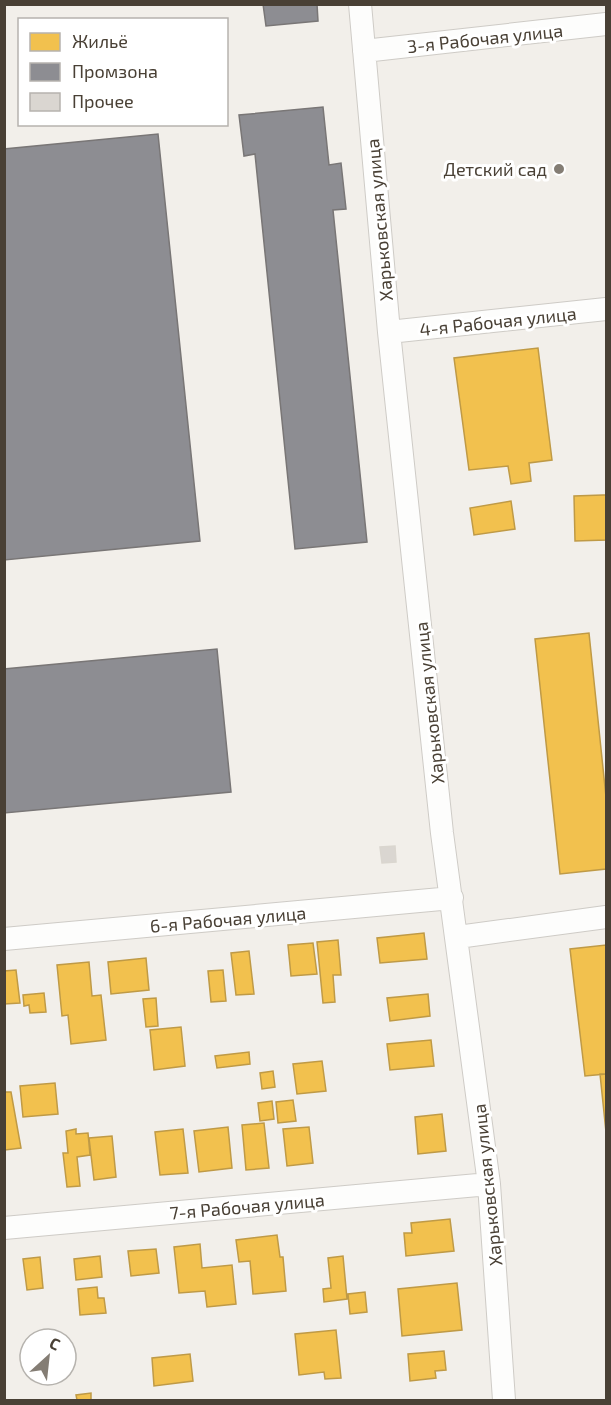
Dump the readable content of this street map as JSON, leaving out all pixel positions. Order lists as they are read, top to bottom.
{
  "streets": {
    "street": [
      "3-я Рабочая улица",
      "Харьковская улица",
      "4-я Рабочая улица",
      "6-я Рабочая улица",
      "7-я Рабочая улица"
    ]
  },
  "crossings": [
    ["3-я Рабочая улица", "Харьковская улица"],
    ["Харьковская улица", "4-я Рабочая улица"],
    ["Харьковская улица", "6-я Рабочая улица"],
    ["Харьковская улица", "7-я Рабочая улица"]
  ],
  "places": ["Детский сад"],
  "legend": ["Жильё", "Промзона", "Прочее"],
  "north": "top right"
}
